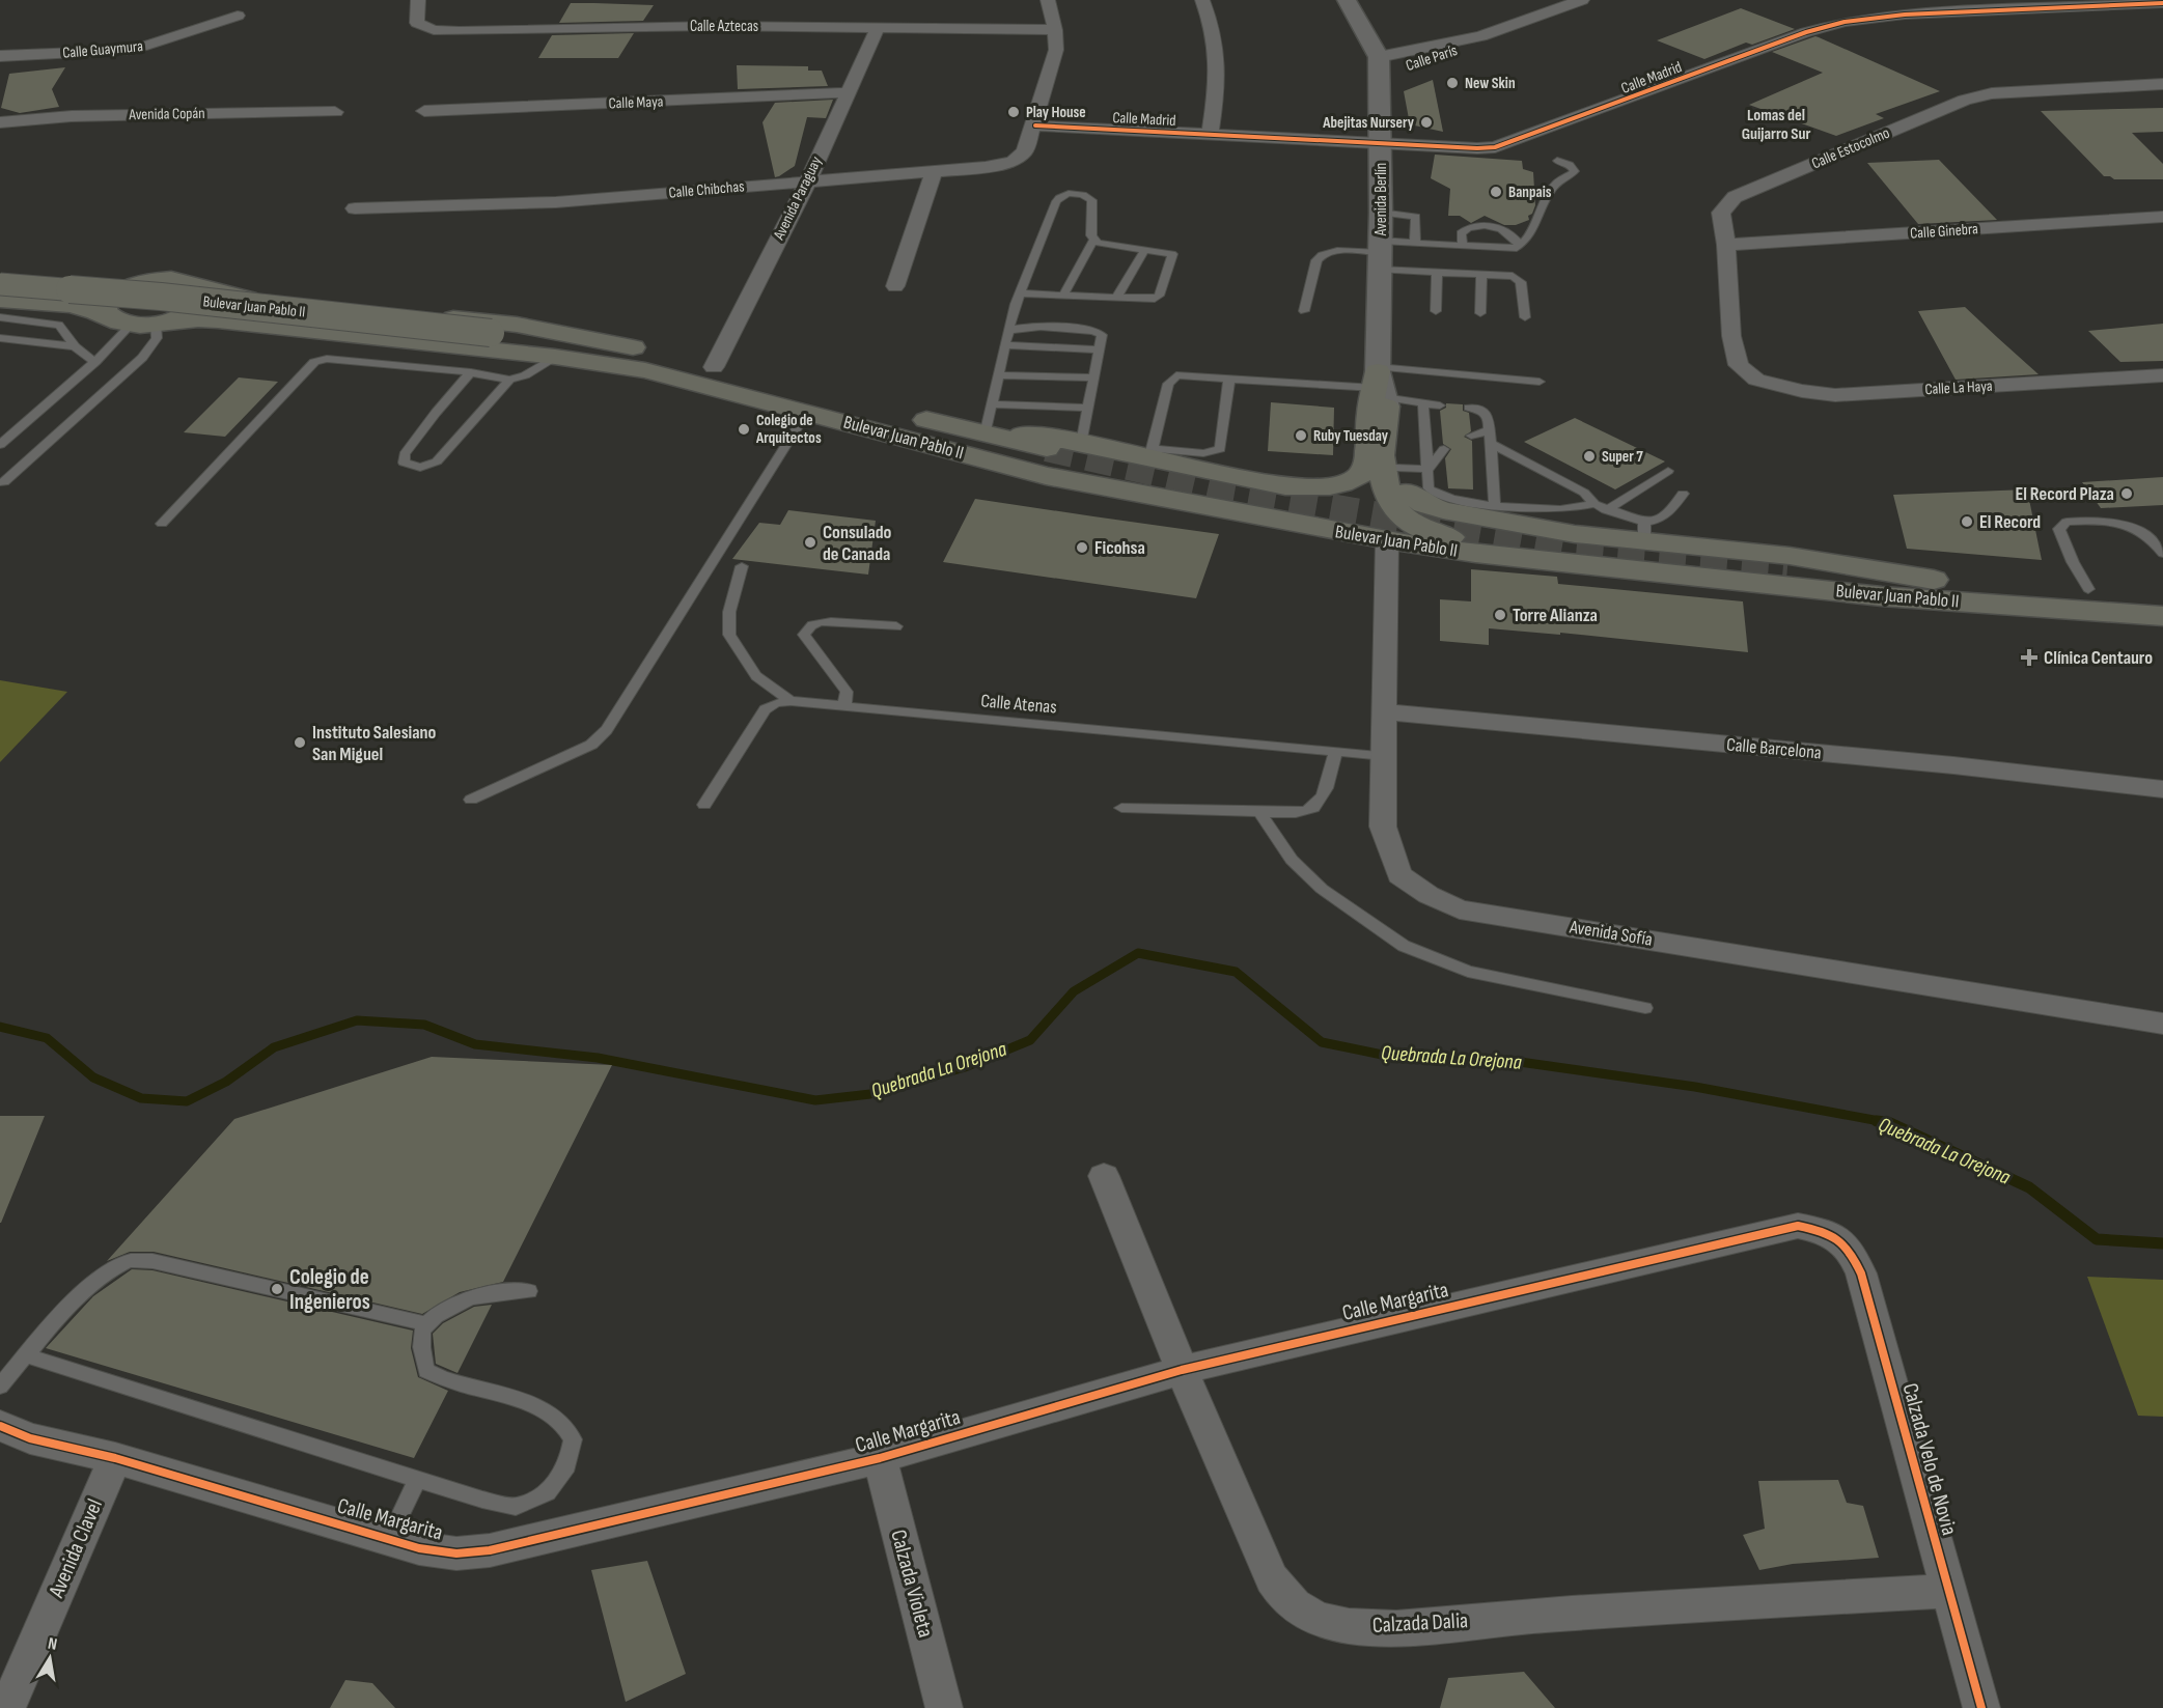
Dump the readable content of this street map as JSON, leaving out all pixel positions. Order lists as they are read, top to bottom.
{
  "streets": {
    "main road": ["Bulevar Juan Pablo II"],
    "street": [
      "Calle Aztecas",
      "Calle Guaymura",
      "Calle París",
      "Calle Madrid",
      "Calle Maya",
      "Avenida Copán",
      "Calle Estocolmo",
      "Calle Chibchas",
      "Avenida Paraguay",
      "Avenida Berlín",
      "Calle Ginebra",
      "Calle La Haya",
      "Calle Barcelona",
      "Avenida Sofía",
      "Calle Margarita",
      "Calzada Velo de Novia",
      "Avenida Clavel",
      "Calzada Violeta",
      "Calzada Dalia"
    ],
    "lane": ["Calle Atenas"]
  },
  "crossings": [
    ["Calle Aztecas", "Calle Chibchas"],
    ["Calle Aztecas", "Avenida Paraguay"],
    ["Calle París", "Avenida Berlín"],
    ["Calle Madrid", "Calle Chibchas"],
    ["Calle Madrid", "Avenida Berlín"],
    ["Calle Maya", "Avenida Paraguay"],
    ["Calle Estocolmo", "Calle Ginebra"],
    ["Calle Estocolmo", "Calle La Haya"],
    ["Calle Chibchas", "Avenida Paraguay"],
    ["Avenida Paraguay", "Bulevar Juan Pablo II"],
    ["Bulevar Juan Pablo II", "Avenida Sofía"],
    ["Calle Atenas", "Avenida Sofía"],
    ["Calle Barcelona", "Avenida Sofía"],
    ["Calle Margarita", "Calzada Velo de Novia"],
    ["Calle Margarita", "Avenida Clavel"],
    ["Calle Margarita", "Calzada Violeta"],
    ["Calle Margarita", "Calzada Dalia"],
    ["Calzada Velo de Novia", "Calzada Dalia"]
  ],
  "districts": ["Lomas del Guijarro Sur"],
  "water": ["Quebrada La Orejona"],
  "places": {
    "other": [
      "New Skin",
      "Play House",
      "Abejitas Nursery",
      "Banpais",
      "Colegio de Arquitectos",
      "Ruby Tuesday",
      "Super 7",
      "El Record Plaza",
      "El Record",
      "Consulado de Canada",
      "Ficohsa",
      "Torre Alianza",
      "Instituto Salesiano San Miguel",
      "Colegio de Ingenieros"
    ],
    "health": ["Clínica Centauro"]
  },
  "north": "top"
}
